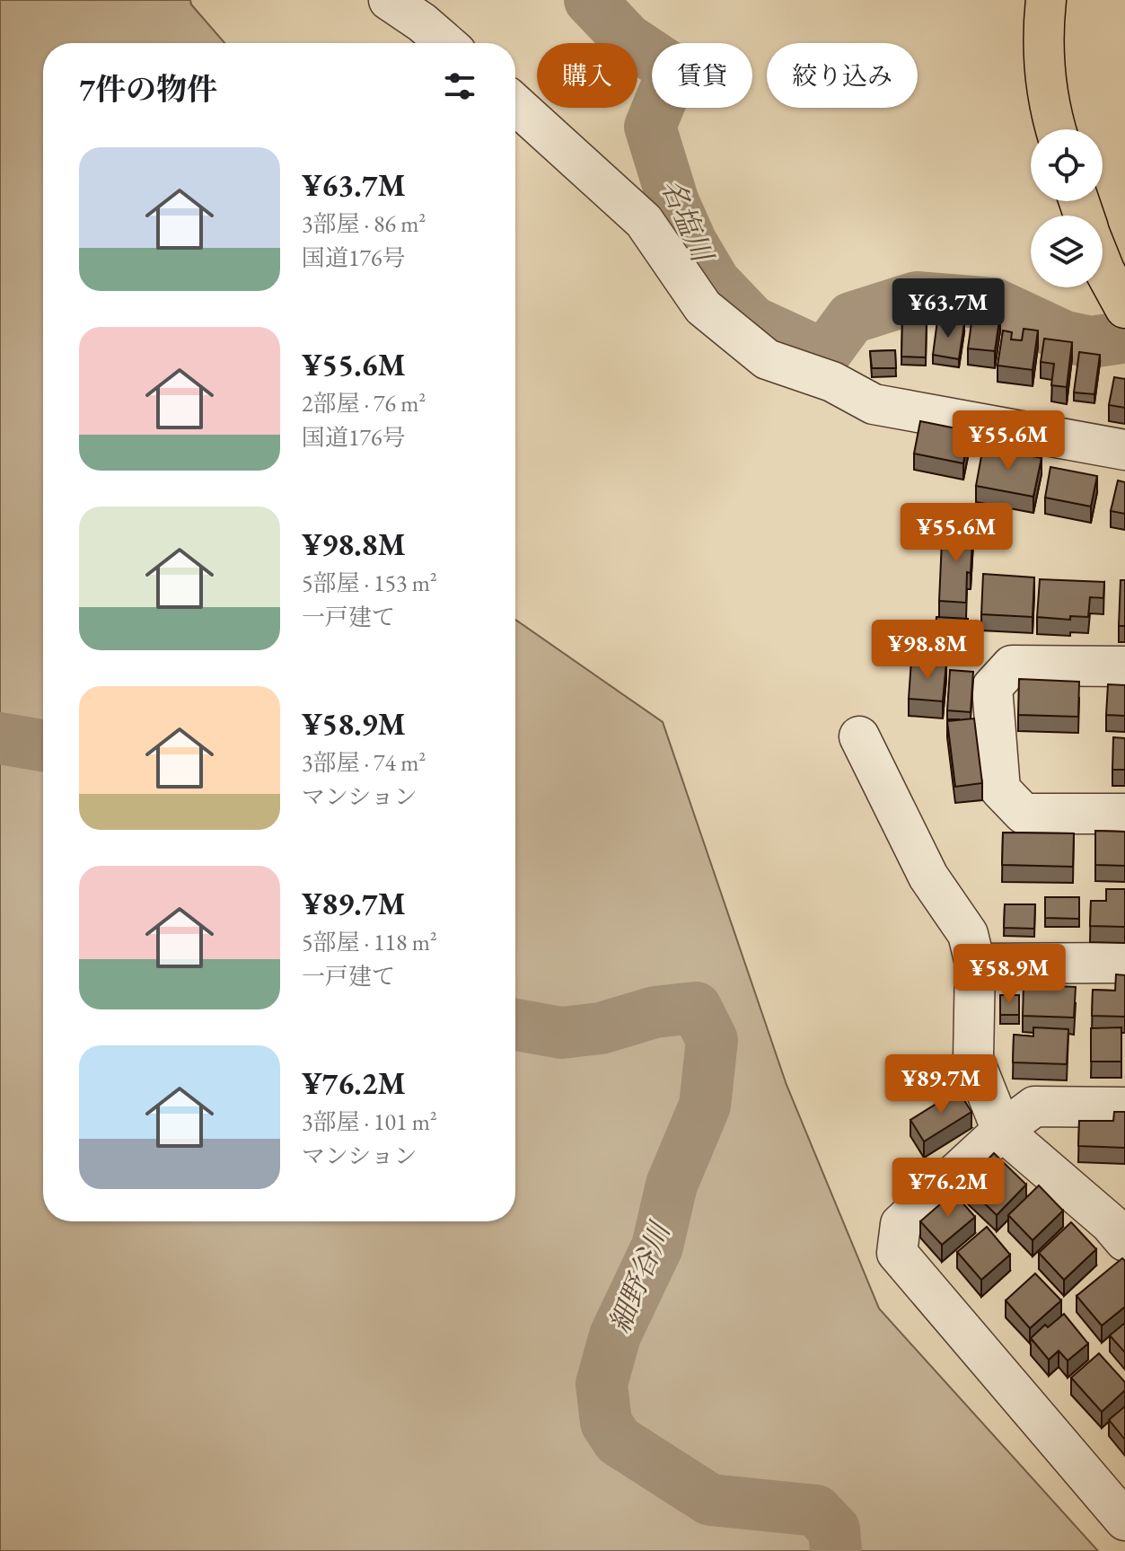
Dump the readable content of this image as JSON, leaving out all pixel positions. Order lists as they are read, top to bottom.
{
  "water": ["名塩川", "細野谷川"],
  "page": {
    "chip": ["購入", "賃貸", "絞り込み"],
    "heading": "7件の物件",
    "list": [
      {
        "name": "¥63.7M",
        "note": "3部屋 · 86 m² · 国道176号"
      },
      {
        "name": "¥55.6M",
        "note": "2部屋 · 76 m² · 国道176号"
      },
      {
        "name": "¥98.8M",
        "note": "5部屋 · 153 m² · 一戸建て"
      },
      {
        "name": "¥58.9M",
        "note": "3部屋 · 74 m² · マンション"
      },
      {
        "name": "¥89.7M",
        "note": "5部屋 · 118 m² · 一戸建て"
      },
      {
        "name": "¥76.2M",
        "note": "3部屋 · 101 m² · マンション"
      }
    ],
    "price": [
      "¥63.7M",
      "¥55.6M",
      "¥55.6M",
      "¥98.8M",
      "¥58.9M",
      "¥89.7M",
      "¥76.2M"
    ]
  }
}
